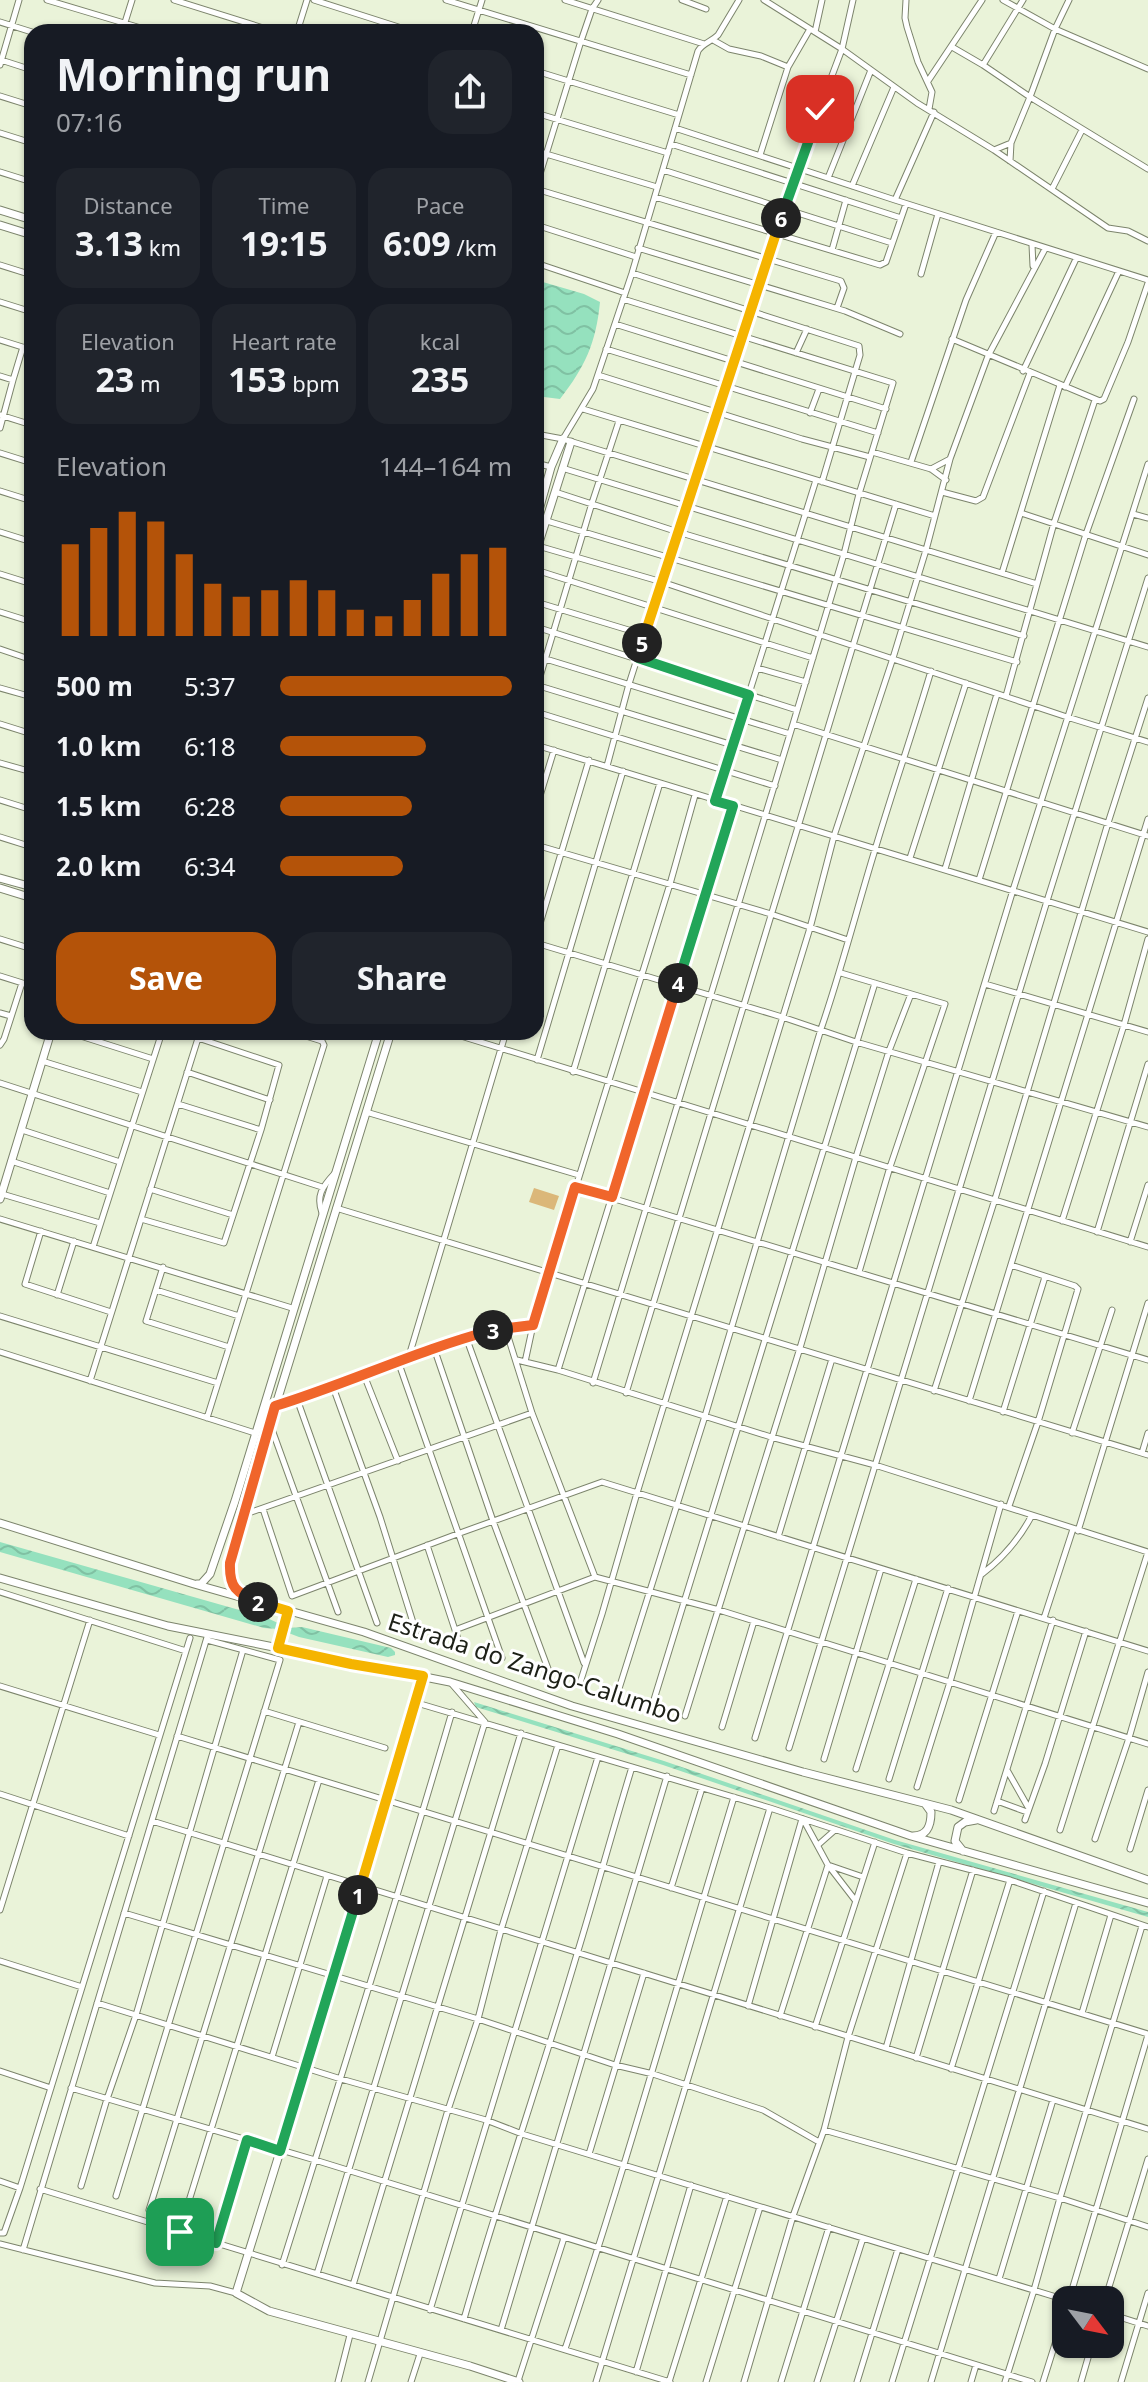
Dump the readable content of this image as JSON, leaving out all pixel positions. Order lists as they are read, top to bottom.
{
  "streets": {
    "street": ["Estrada do Zango-Calumbo"]
  },
  "north": "bottom right",
  "page": {
    "heading": ["Morning run", "07:16"],
    "stats": [
      ["Distance", "3.13 km"],
      ["Time", "19:15"],
      ["Pace", "6:09 /km"],
      ["Elevation", "23 m"],
      ["Heart rate", "153 bpm"],
      ["kcal", "235"]
    ],
    "pins": [
      "6",
      "5",
      "4",
      "3",
      "2",
      "1"
    ],
    "chart": ["Elevation", "144–164 m"],
    "list": [
      {
        "name": "500 m",
        "note": "5:37"
      },
      {
        "name": "1.0 km",
        "note": "6:18"
      },
      {
        "name": "1.5 km",
        "note": "6:28"
      },
      {
        "name": "2.0 km",
        "note": "6:34"
      }
    ],
    "buttons": ["Save", "Share"]
  }
}
